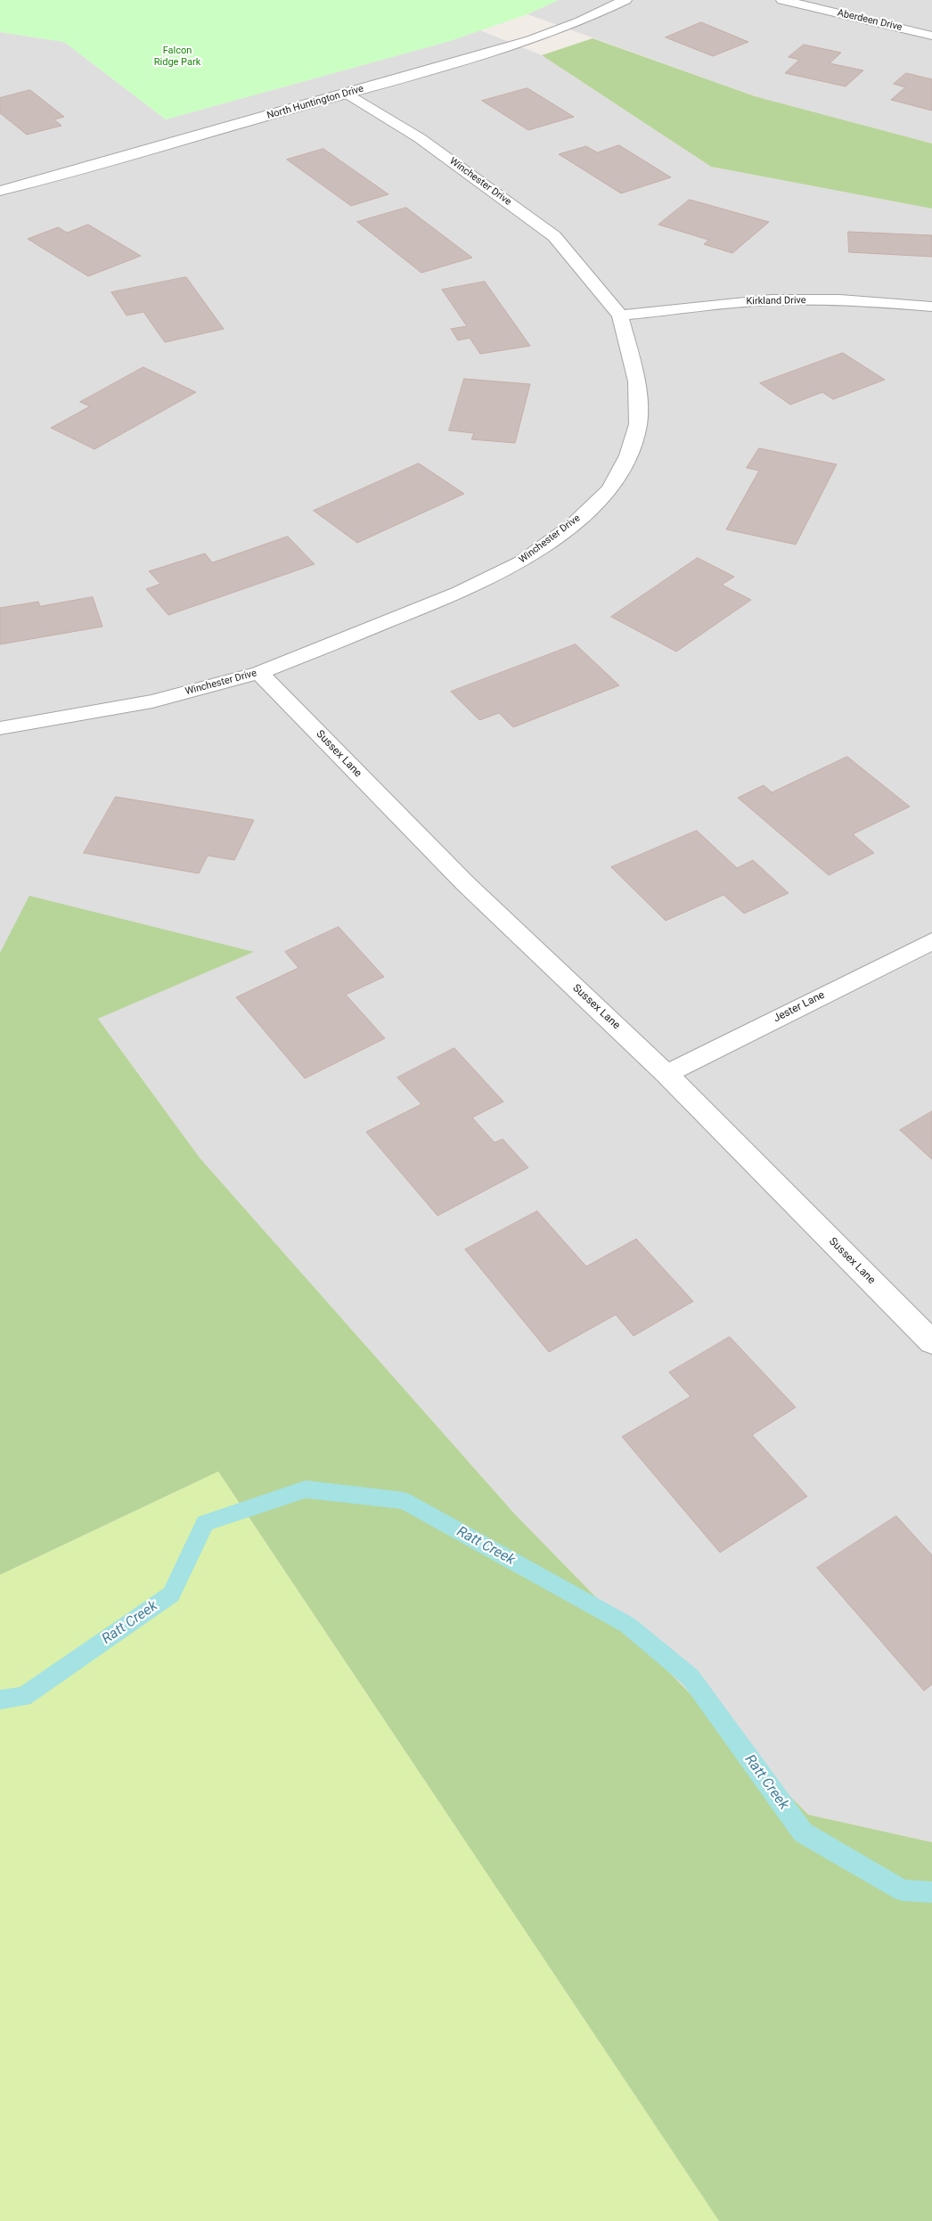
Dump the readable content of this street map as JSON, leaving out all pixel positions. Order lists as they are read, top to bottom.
{
  "streets": {
    "street": [
      "Aberdeen Drive",
      "North Huntington Drive",
      "Winchester Drive",
      "Kirkland Drive",
      "Sussex Lane",
      "Jester Lane"
    ]
  },
  "crossings": [
    ["North Huntington Drive", "Winchester Drive"],
    ["Winchester Drive", "Kirkland Drive"],
    ["Winchester Drive", "Sussex Lane"],
    ["Sussex Lane", "Jester Lane"]
  ],
  "water": ["Ratt Creek"],
  "parks": ["Falcon Ridge Park"]
}
